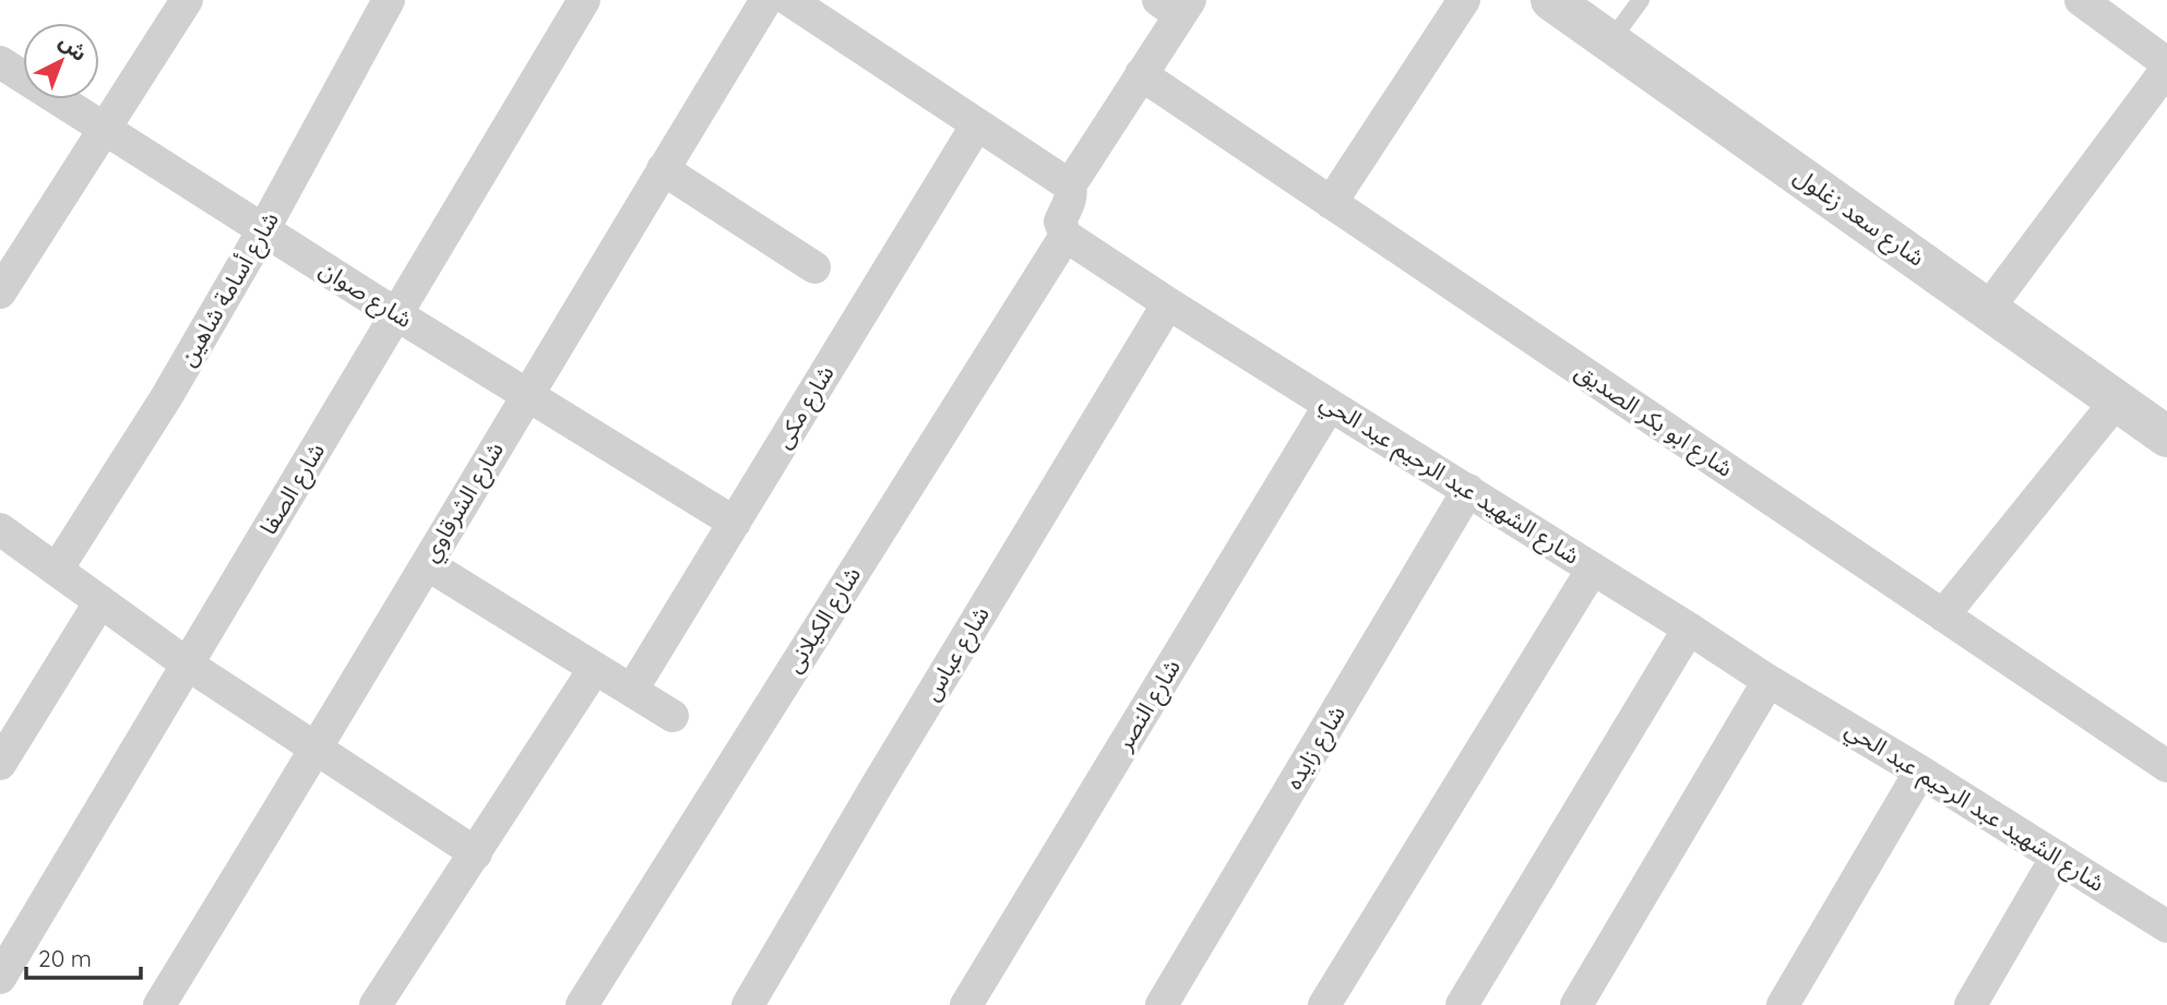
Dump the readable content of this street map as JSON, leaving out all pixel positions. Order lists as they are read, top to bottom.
{
  "streets": {
    "street": [
      "شارع سعد زغلول",
      "شارع أسامة شاهين",
      "شارع صوان",
      "شارع مكى",
      "شارع ابو بكر الصديق",
      "شارع الشهيد عبد الرحيم عبد الحي",
      "شارع الصفا",
      "شارع الشرقاوي",
      "شارع الكيلانى",
      "شارع عباس",
      "شارع النصر",
      "شارع زايده"
    ]
  },
  "crossings": [
    ["شارع أسامة شاهين", "شارع صوان"],
    ["شارع صوان", "شارع مكى"],
    ["شارع صوان", "شارع الصفا"],
    ["شارع صوان", "شارع الشرقاوي"],
    ["شارع الشهيد عبد الرحيم عبد الحي", "شارع الكيلانى"],
    ["شارع الشهيد عبد الرحيم عبد الحي", "شارع عباس"],
    ["شارع الشهيد عبد الرحيم عبد الحي", "شارع النصر"],
    ["شارع الشهيد عبد الرحيم عبد الحي", "شارع زايده"]
  ],
  "scale_bar": "20 m",
  "north": "top right"
}
